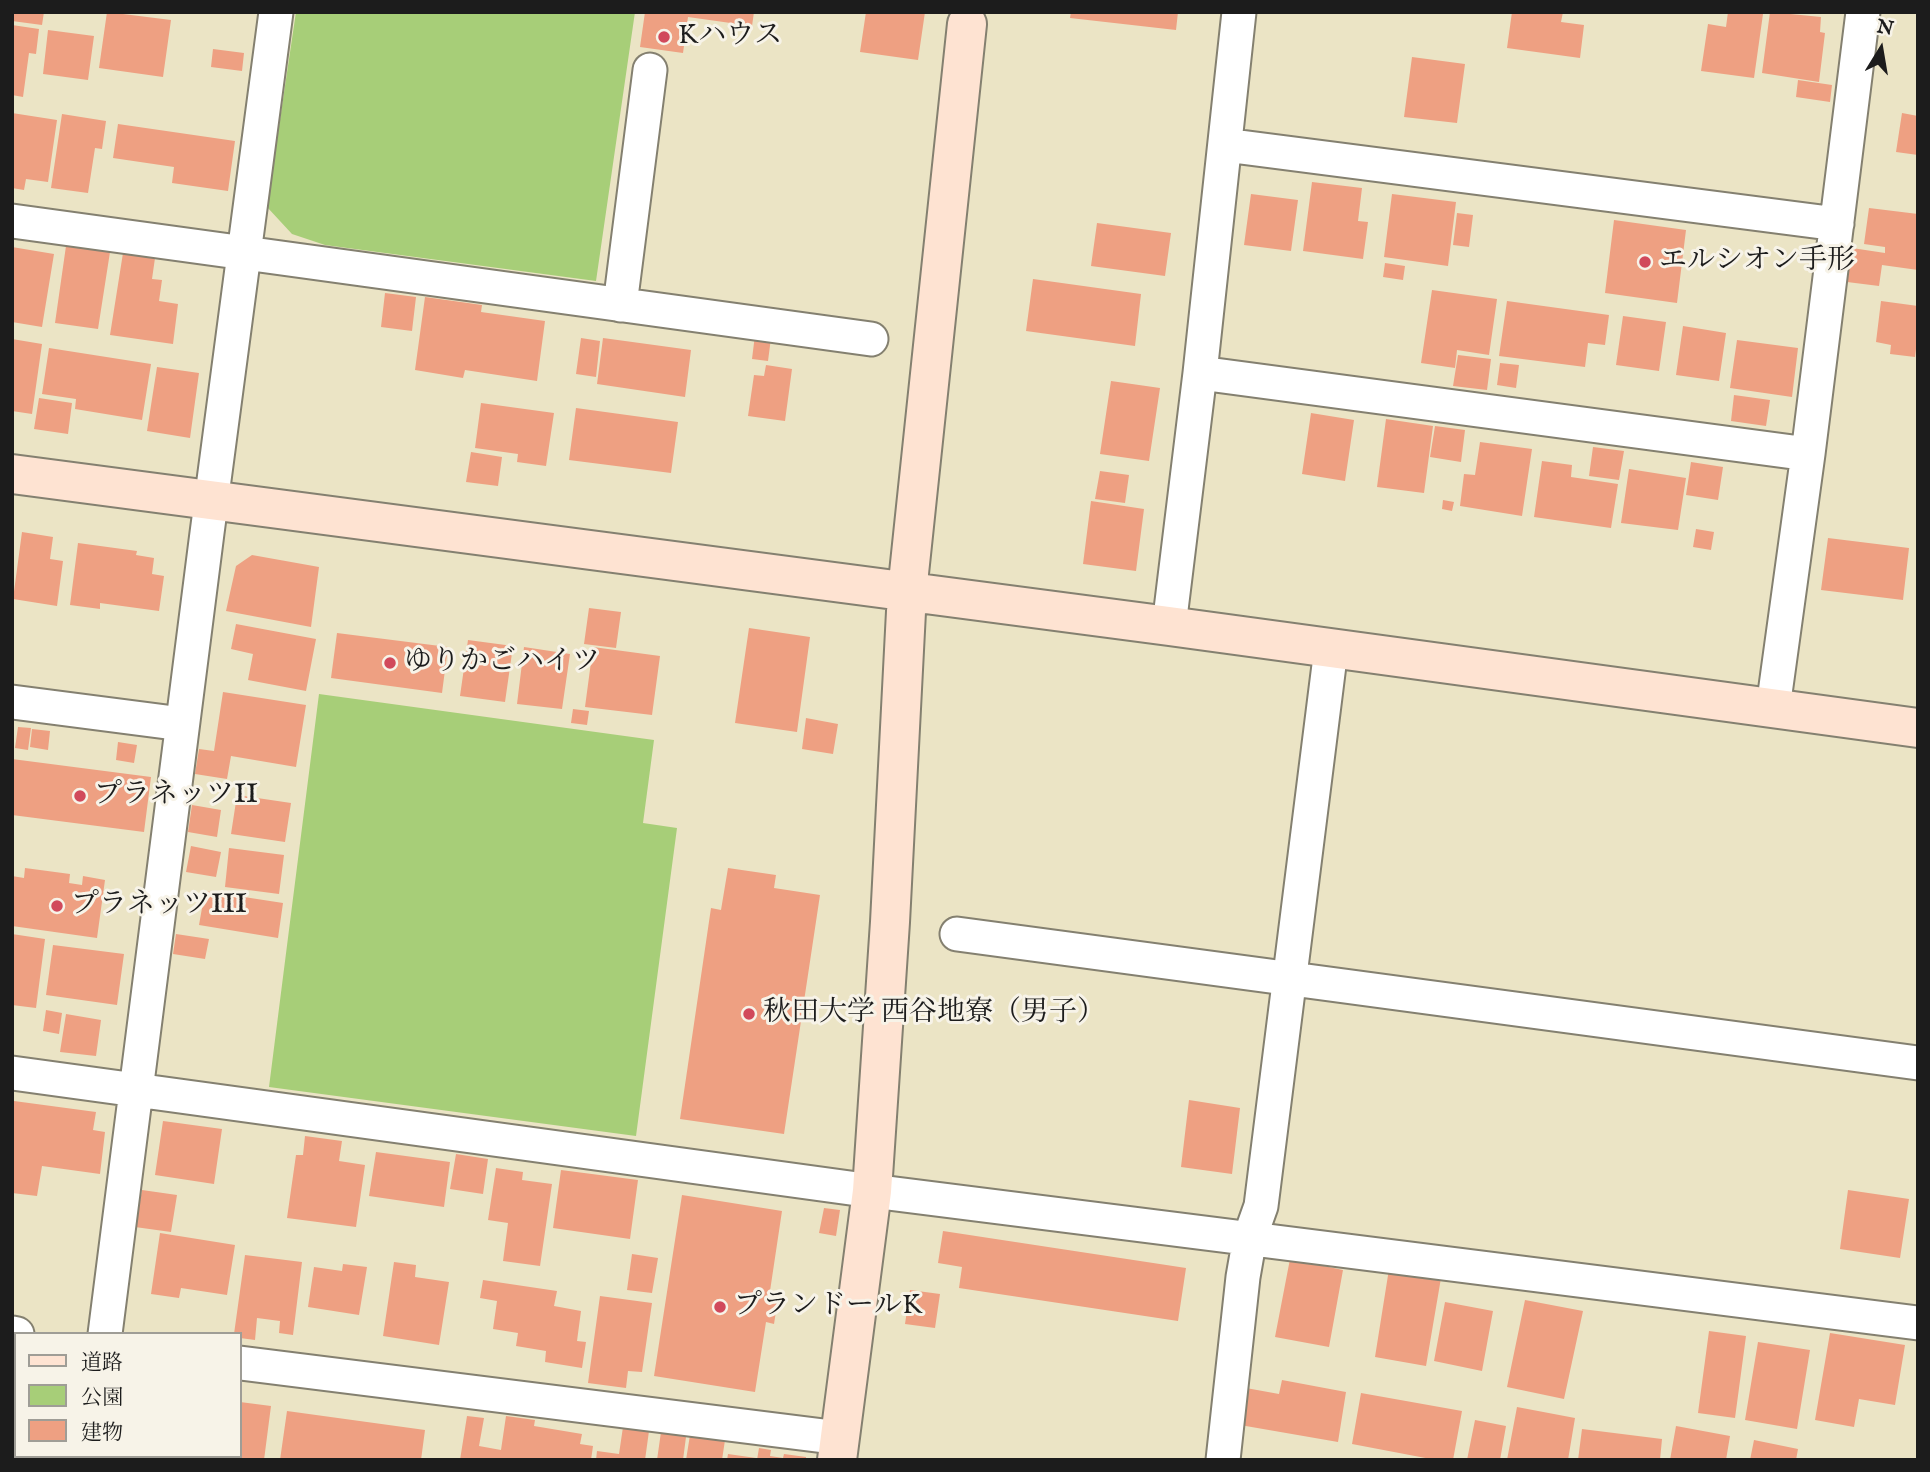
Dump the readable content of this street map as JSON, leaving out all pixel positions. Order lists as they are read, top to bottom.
{
  "places": [
    "Kハウス",
    "エルシオン手形",
    "ゆりかごハイツ",
    "プラネッツII",
    "プラネッツIII",
    "秋田大学 西谷地寮（男子）",
    "プランドールK"
  ],
  "legend": ["道路", "公園", "建物"],
  "north": "top"
}
